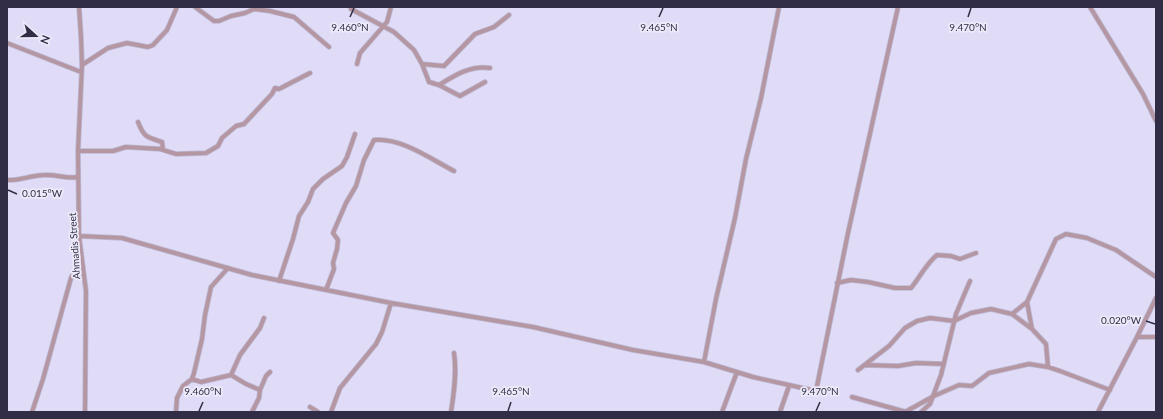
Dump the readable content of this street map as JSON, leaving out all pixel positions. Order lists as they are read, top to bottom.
{
  "streets": {
    "street": ["Ahmadis Street"]
  },
  "north": "right",
  "coordinates": [
    "9.470°N",
    "9.460°N",
    "9.465°N",
    "0.015°W",
    "0.020°W"
  ]
}
